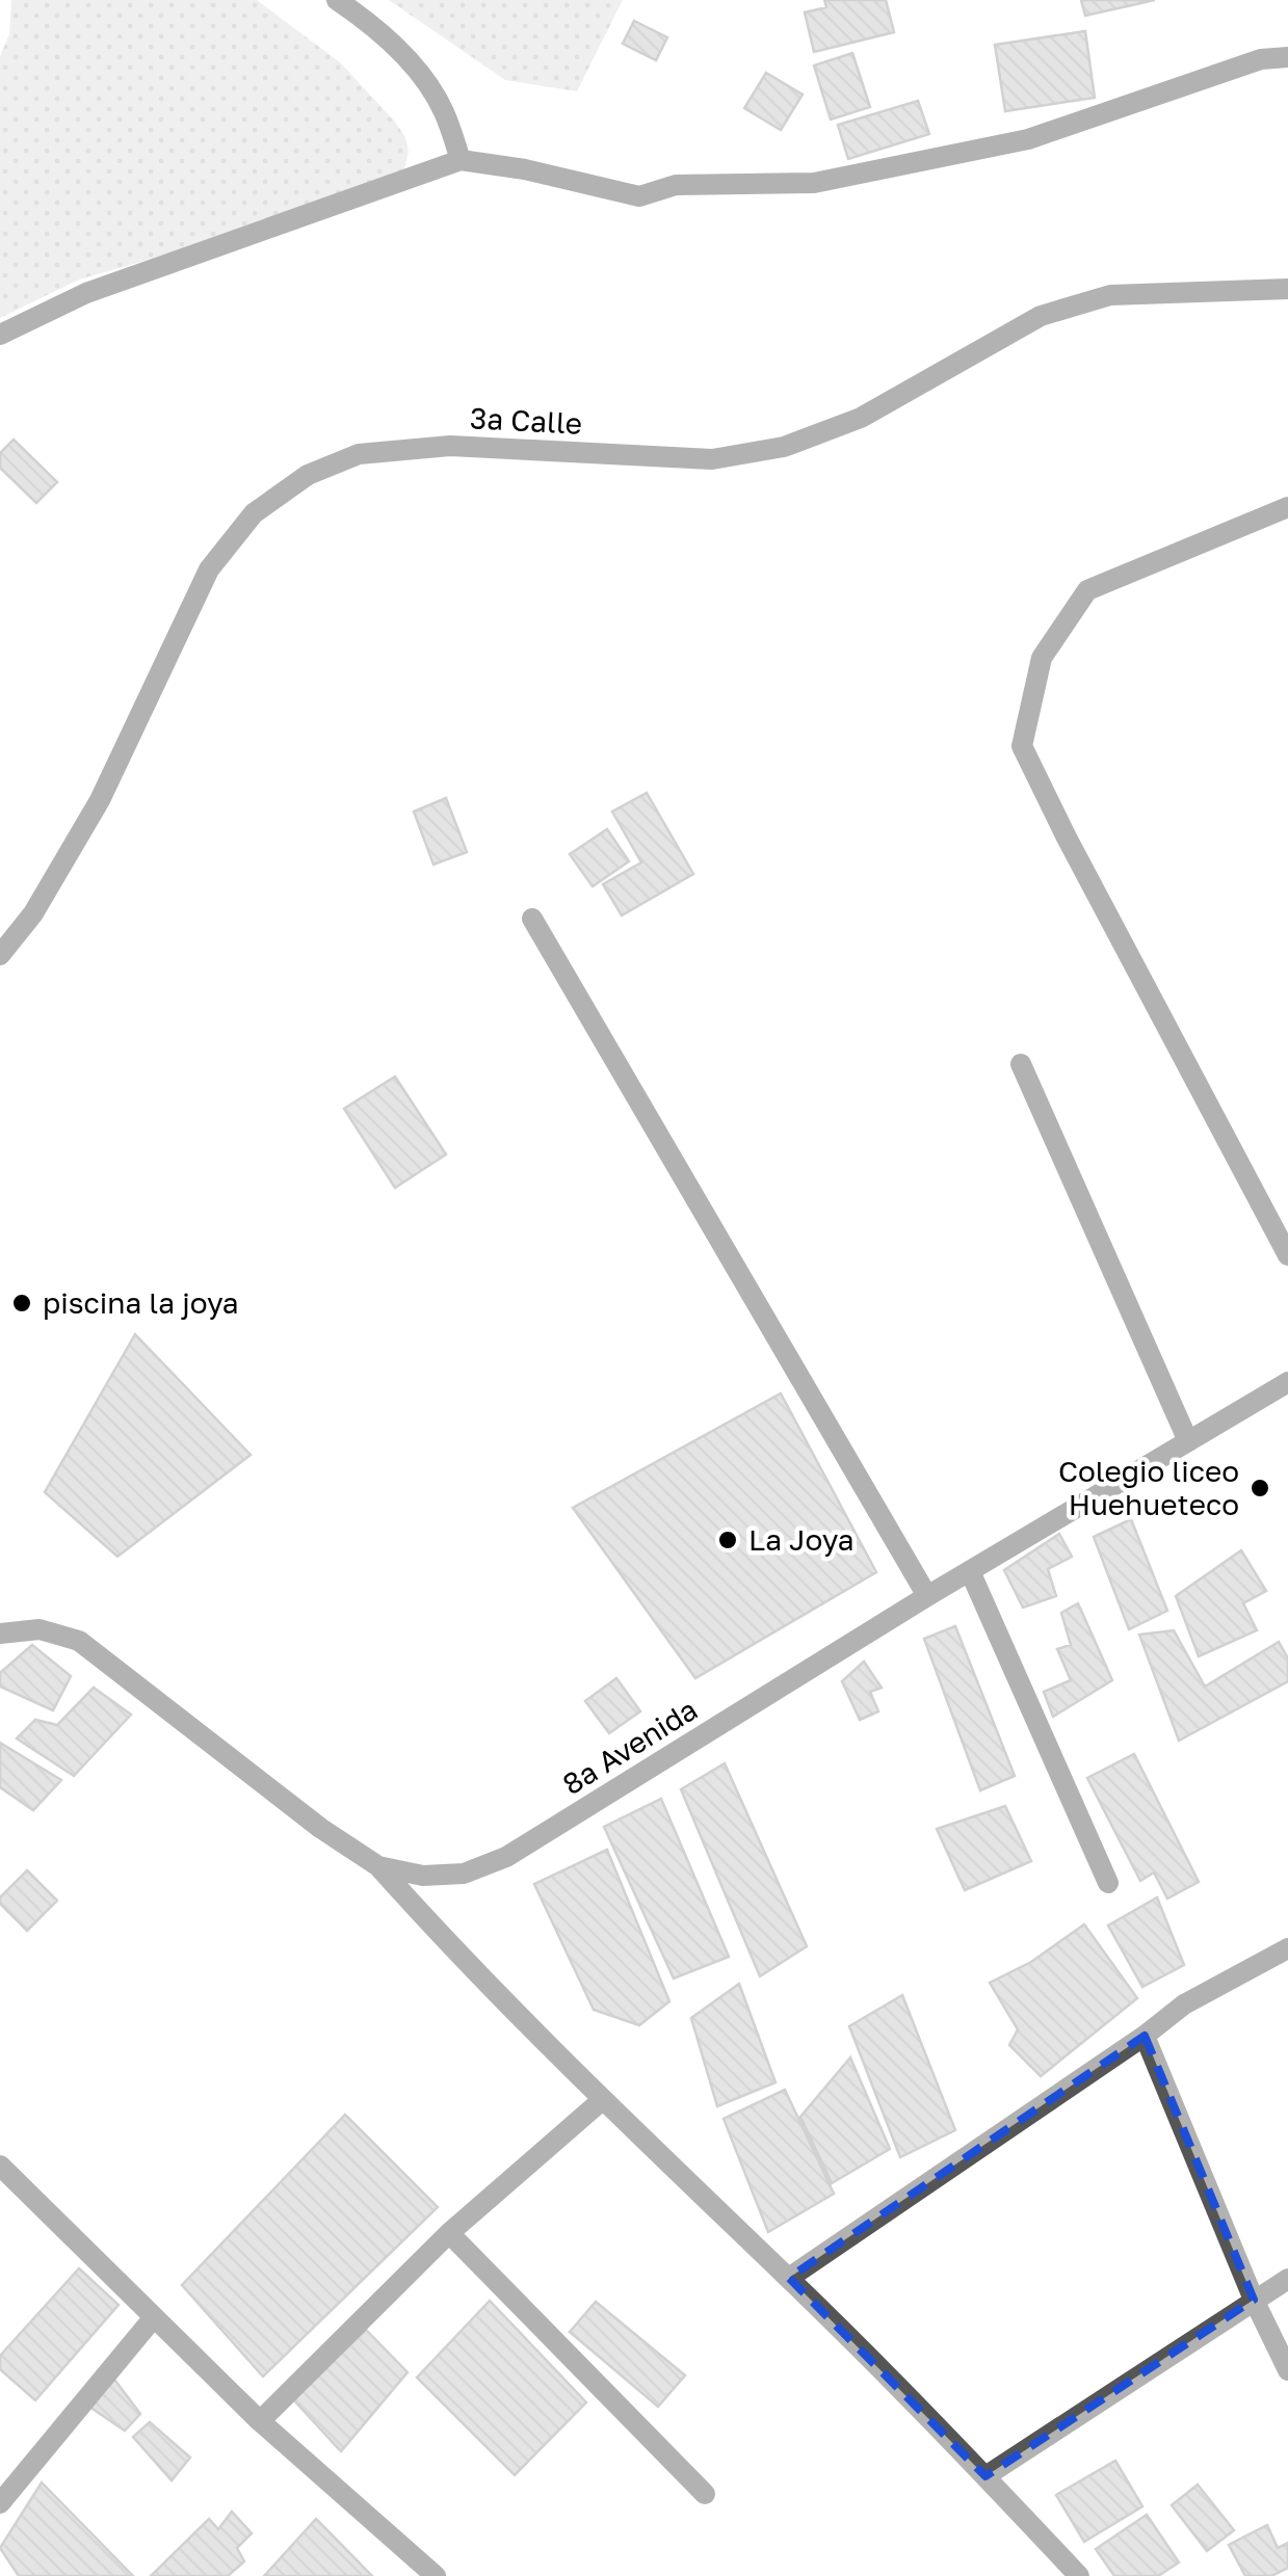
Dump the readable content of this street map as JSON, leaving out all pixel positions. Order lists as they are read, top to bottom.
{
  "streets": {
    "street": ["3a Calle", "8a Avenida"]
  },
  "places": ["piscina la joya", "Colegio liceo Huehueteco", "La Joya"]
}
